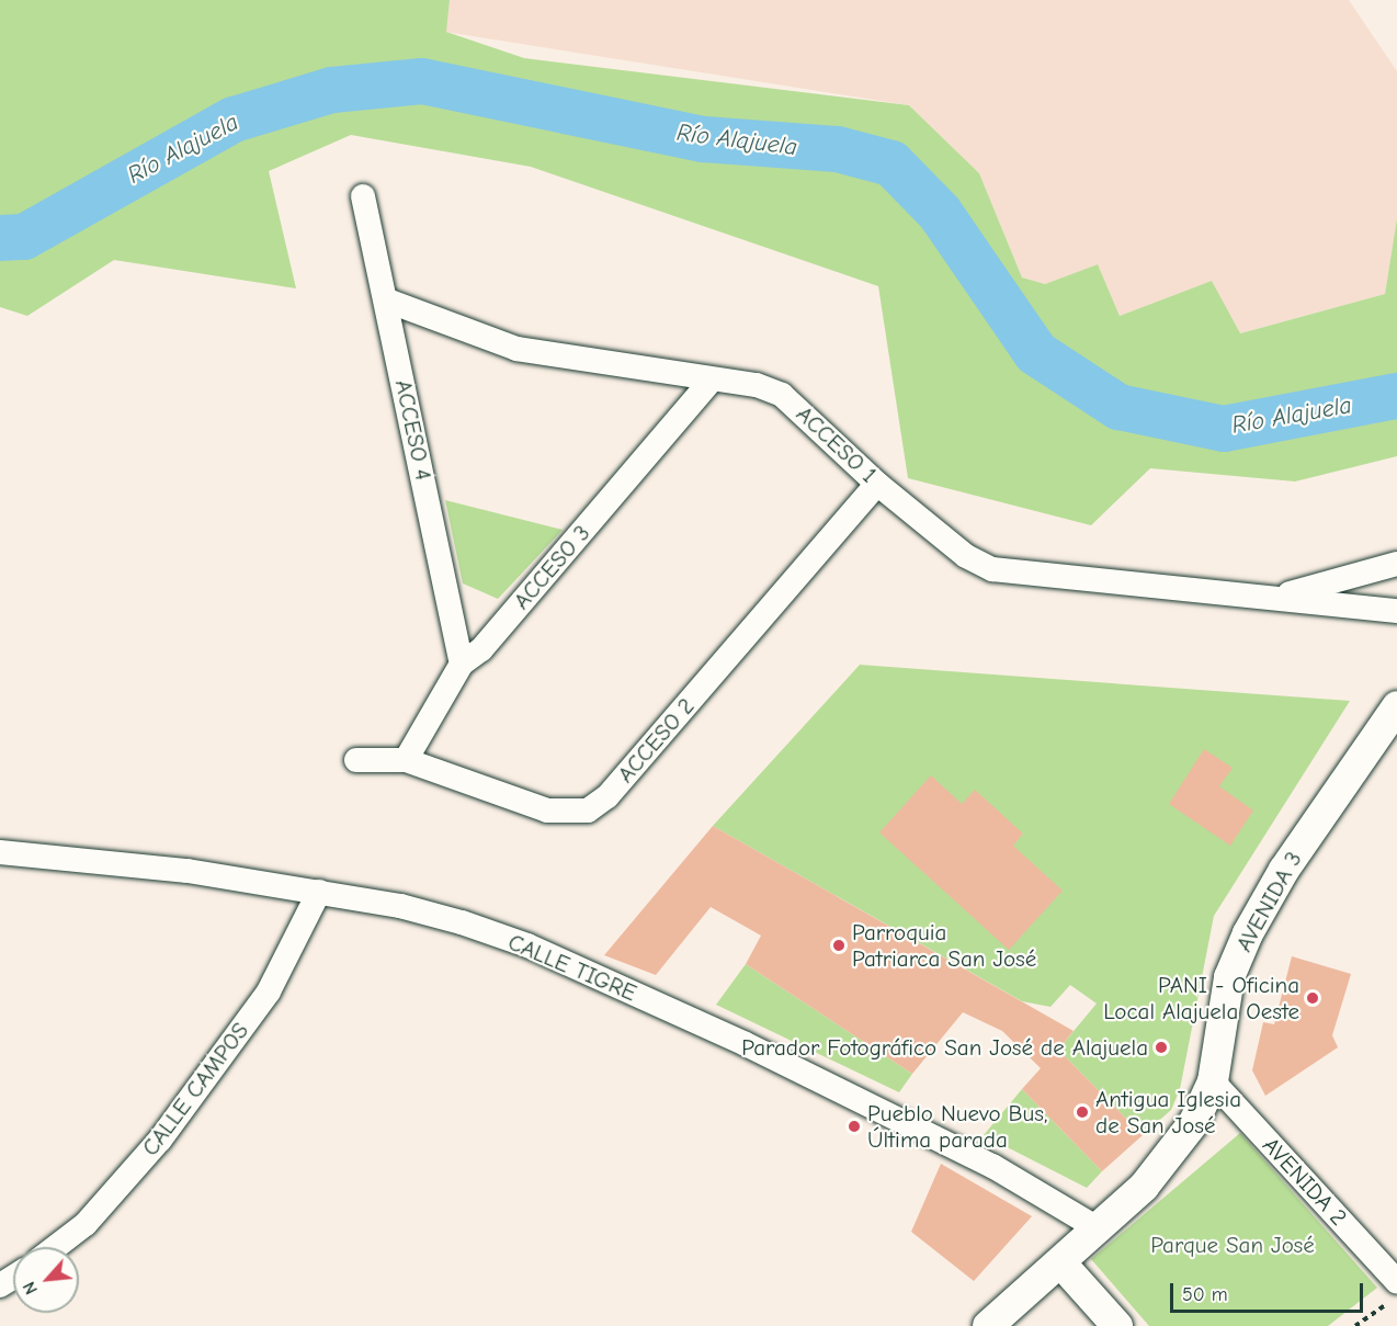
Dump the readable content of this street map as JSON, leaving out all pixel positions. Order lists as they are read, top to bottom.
{
  "streets": {
    "main road": ["AVENIDA 3"],
    "street": [
      "ACCESO 4",
      "ACCESO 1",
      "ACCESO 3",
      "ACCESO 2",
      "CALLE TIGRE",
      "CALLE CAMPOS",
      "AVENIDA 2"
    ]
  },
  "crossings": [
    ["ACCESO 4", "ACCESO 1"],
    ["ACCESO 4", "ACCESO 3"],
    ["ACCESO 1", "ACCESO 3"],
    ["ACCESO 1", "ACCESO 2"],
    ["ACCESO 3", "ACCESO 2"],
    ["AVENIDA 3", "CALLE TIGRE"],
    ["AVENIDA 3", "AVENIDA 2"],
    ["CALLE TIGRE", "CALLE CAMPOS"]
  ],
  "water": ["Río Alajuela"],
  "parks": ["Parque San José"],
  "places": [
    "Parroquia Patriarca San José",
    "PANI - Oficina Local Alajuela Oeste",
    "Parador Fotográfico San José de Alajuela",
    "Antigua Iglesia de San José",
    "Pueblo Nuevo Bus, Última parada"
  ],
  "scale_bar": "50 m",
  "north": "bottom left"
}
